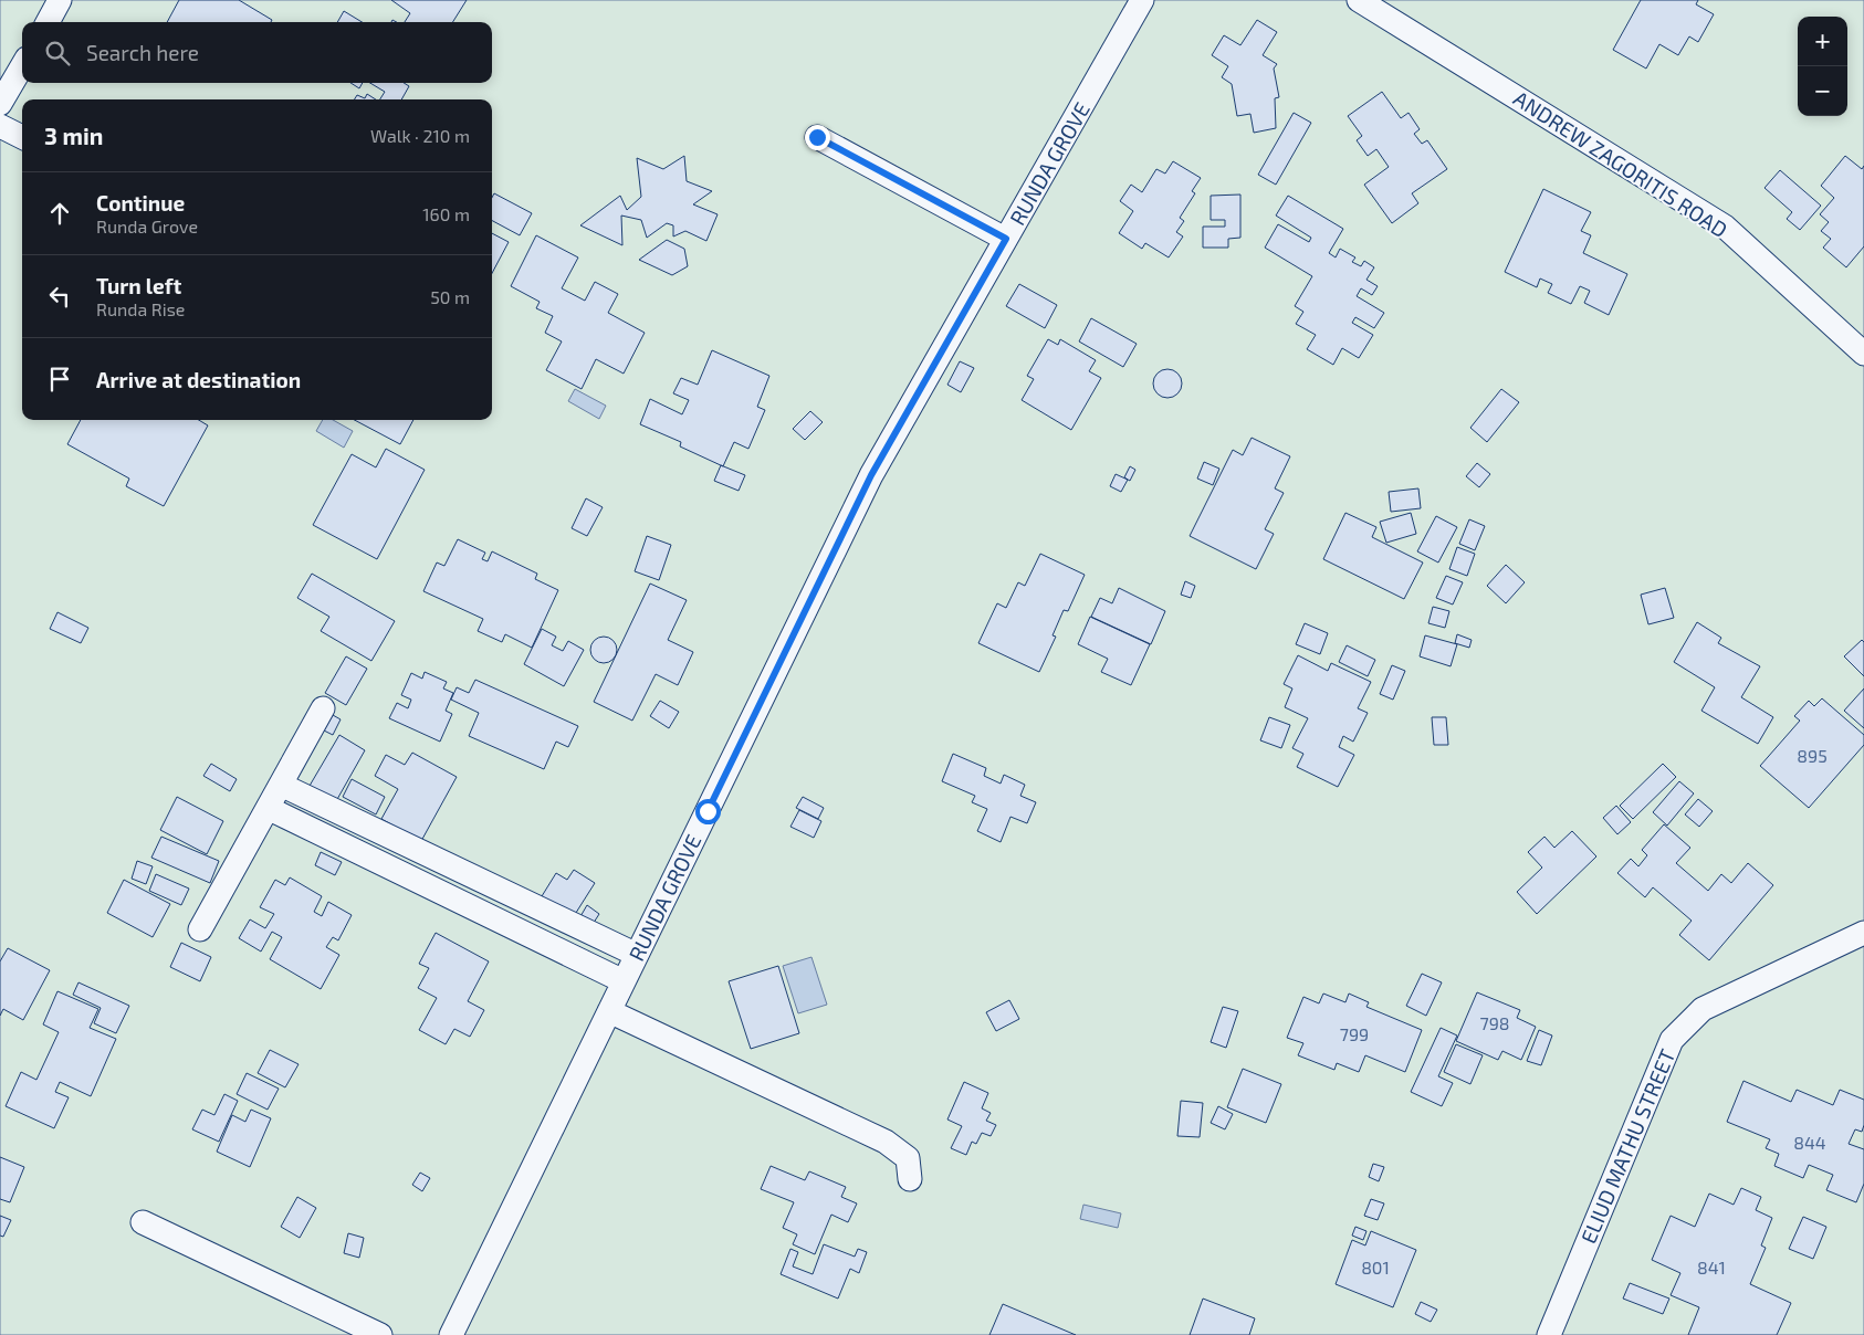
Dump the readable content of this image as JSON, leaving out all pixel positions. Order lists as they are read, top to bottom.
{
  "streets": {
    "street": ["RUNDA GROVE", "ANDREW ZAGORITIS ROAD", "ELIUD MATHU STREET"]
  },
  "house_numbers": [
    "895",
    "798",
    "799",
    "844",
    "801",
    "841"
  ],
  "page": {
    "map_buttons": ["+", "−"],
    "search": "Search here",
    "heading": ["3 min", "Walk · 210 m"],
    "list": [
      ["Continue", "Runda Grove", "160 m"],
      ["Turn left", "Runda Rise", "50 m"],
      "Arrive at destination"
    ]
  }
}
